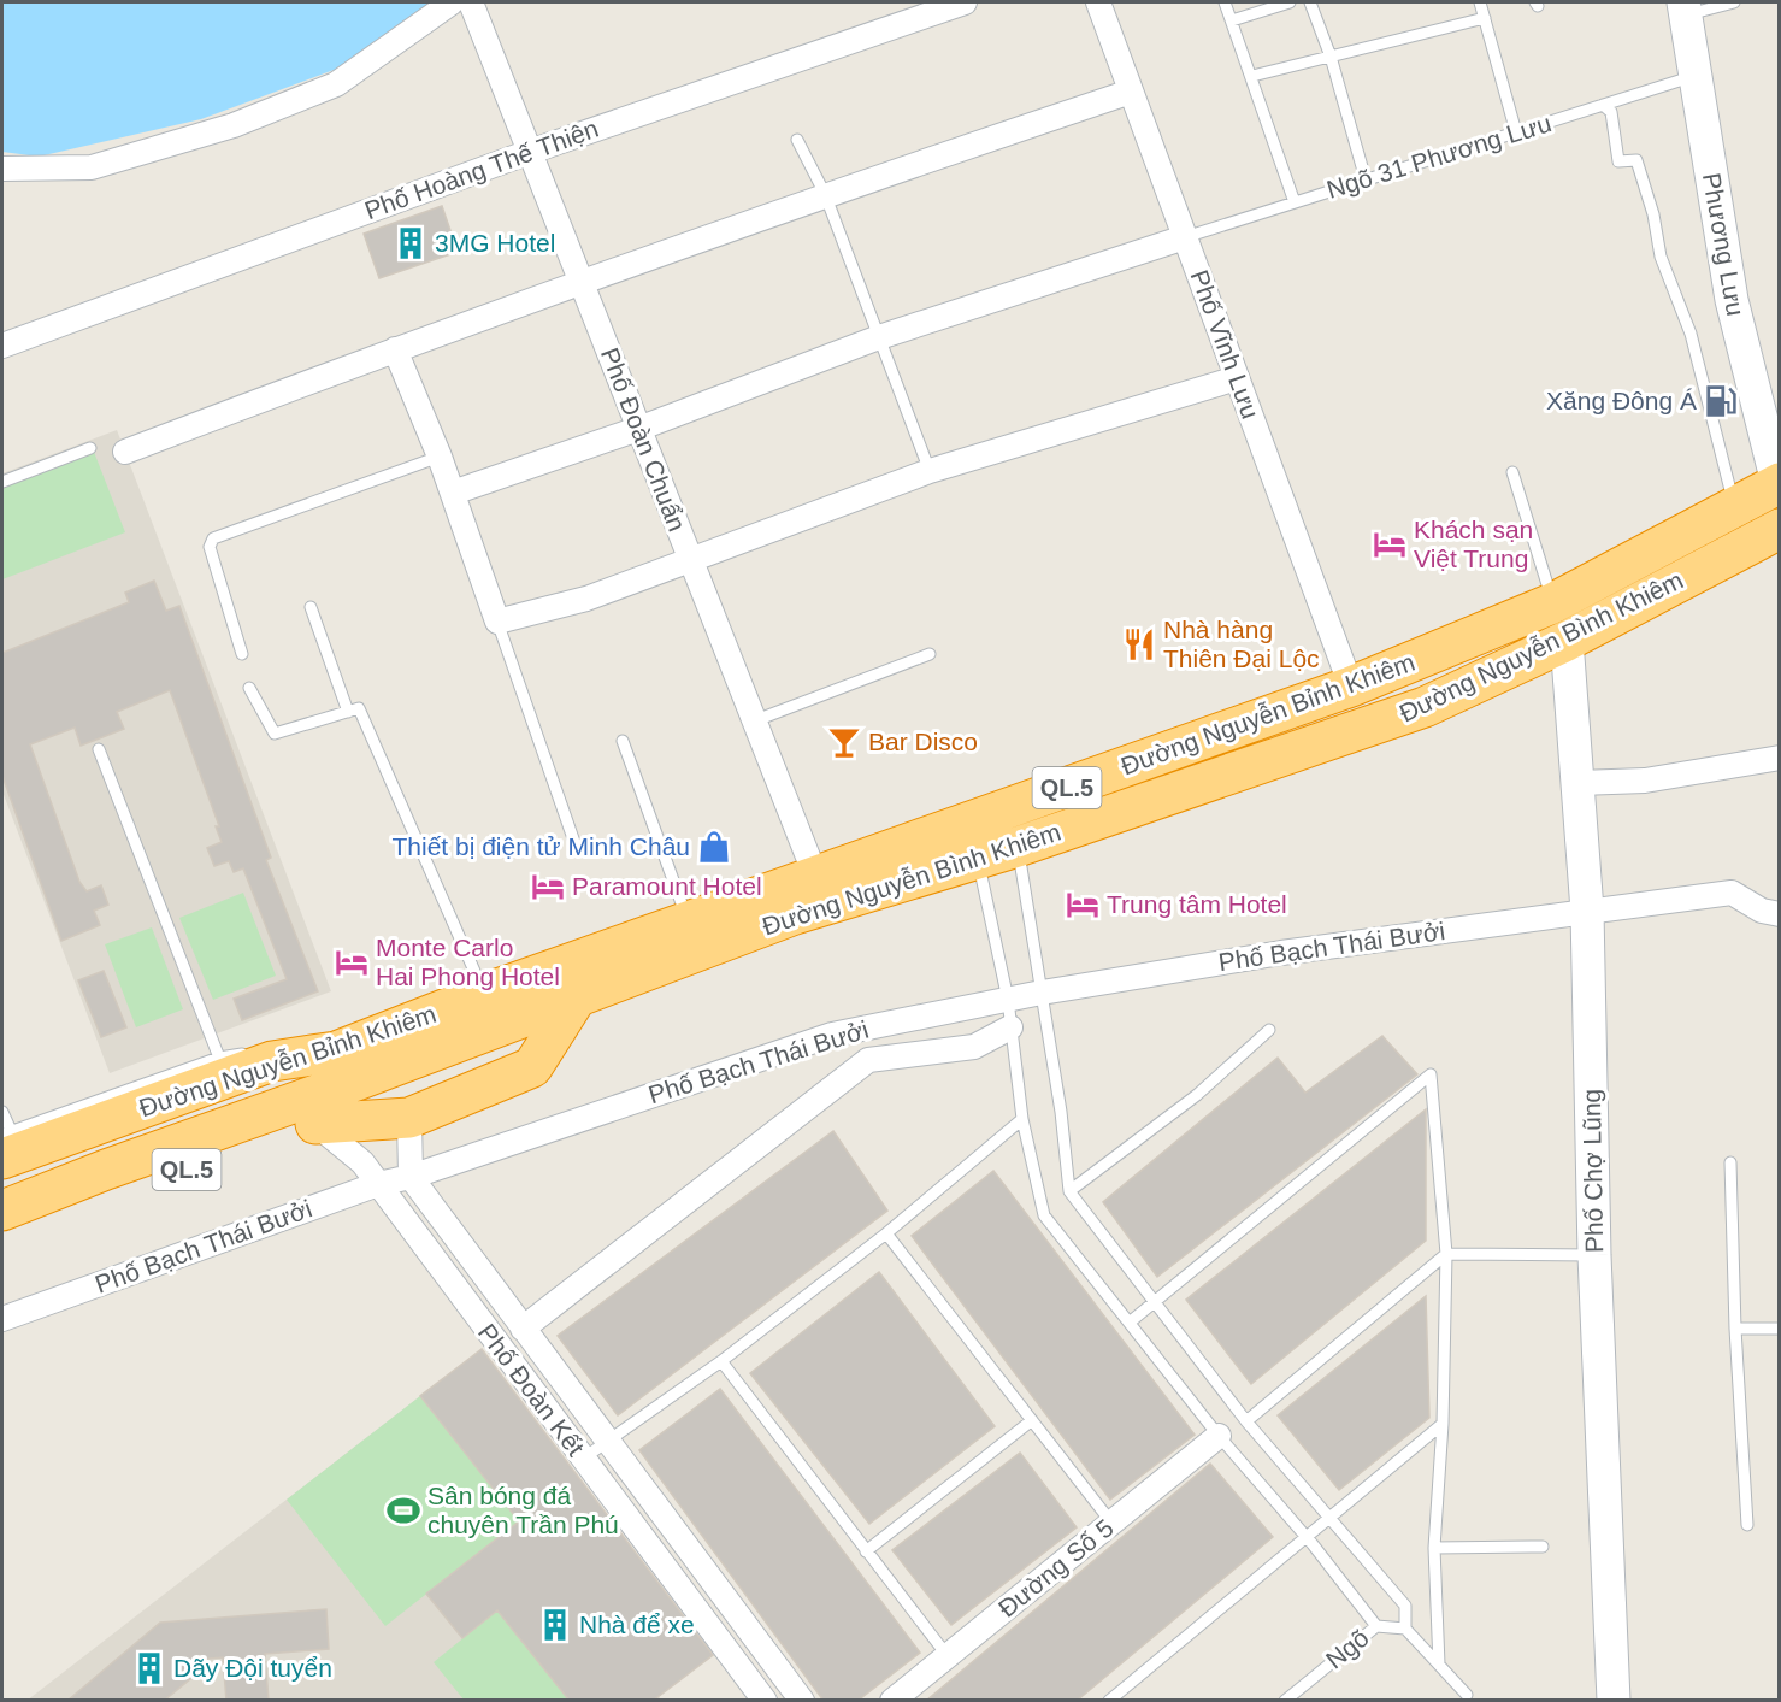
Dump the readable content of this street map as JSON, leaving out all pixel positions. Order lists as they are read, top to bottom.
{
  "streets": {
    "highway": ["Đường Nguyễn Bình Khiêm", "Đường Nguyễn Bỉnh Khiêm", "QL.5"],
    "street": [
      "Phố Hoàng Thế Thiện",
      "Phương Lưu",
      "Phố Vĩnh Lưu",
      "Phố Đoàn Chuẩn",
      "Phố Bạch Thái Bưởi",
      "Phố Chợ Lũng",
      "Phố Đoàn Kết",
      "Đường Số 5"
    ],
    "lane": ["Ngõ 31 Phương Lưu", "Ngõ"]
  },
  "crossings": [
    ["Ngõ 31 Phương Lưu", "Phương Lưu"],
    ["Ngõ 31 Phương Lưu", "Phố Vĩnh Lưu"],
    ["Phố Hoàng Thế Thiện", "Phố Đoàn Chuẩn"],
    ["Phương Lưu", "Đường Nguyễn Bỉnh Khiêm"],
    ["Phố Vĩnh Lưu", "Đường Nguyễn Bỉnh Khiêm"],
    ["Phố Đoàn Chuẩn", "Đường Nguyễn Bỉnh Khiêm"],
    ["Đường Nguyễn Bình Khiêm", "Đường Nguyễn Bỉnh Khiêm"],
    ["Đường Nguyễn Bình Khiêm", "QL.5"],
    ["Đường Nguyễn Bình Khiêm", "Phố Chợ Lũng"],
    ["Đường Nguyễn Bỉnh Khiêm", "QL.5"],
    ["Đường Nguyễn Bỉnh Khiêm", "Phố Đoàn Kết"],
    ["Phố Bạch Thái Bưởi", "Phố Chợ Lũng"],
    ["Phố Bạch Thái Bưởi", "Phố Đoàn Kết"]
  ],
  "places": {
    "building": ["3MG Hotel", "Nhà để xe", "Dãy Đội tuyển"],
    "fuel station": ["Xăng Đông Á"],
    "hotel": [
      "Khách sạn Việt Trung",
      "Paramount Hotel",
      "Trung tâm Hotel",
      "Monte Carlo Hai Phong Hotel"
    ],
    "restaurant": ["Nhà hàng Thiên Đại Lộc"],
    "bar": ["Bar Disco"],
    "shop": ["Thiết bị điện tử Minh Châu"],
    "sports": ["Sân bóng đá chuyên Trần Phú"]
  }
}
